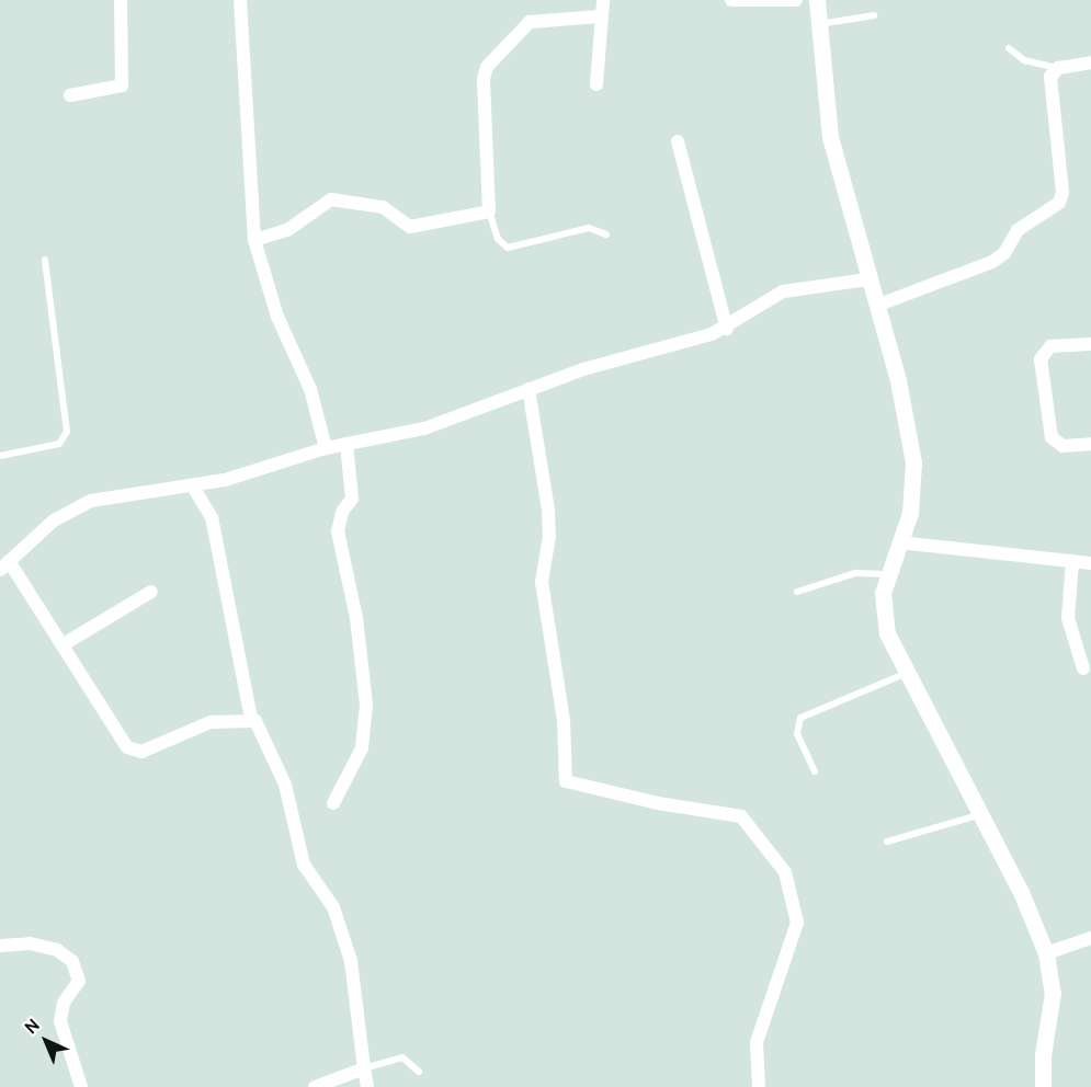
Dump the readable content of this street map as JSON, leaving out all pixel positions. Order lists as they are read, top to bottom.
{
  "north": "top left"
}
